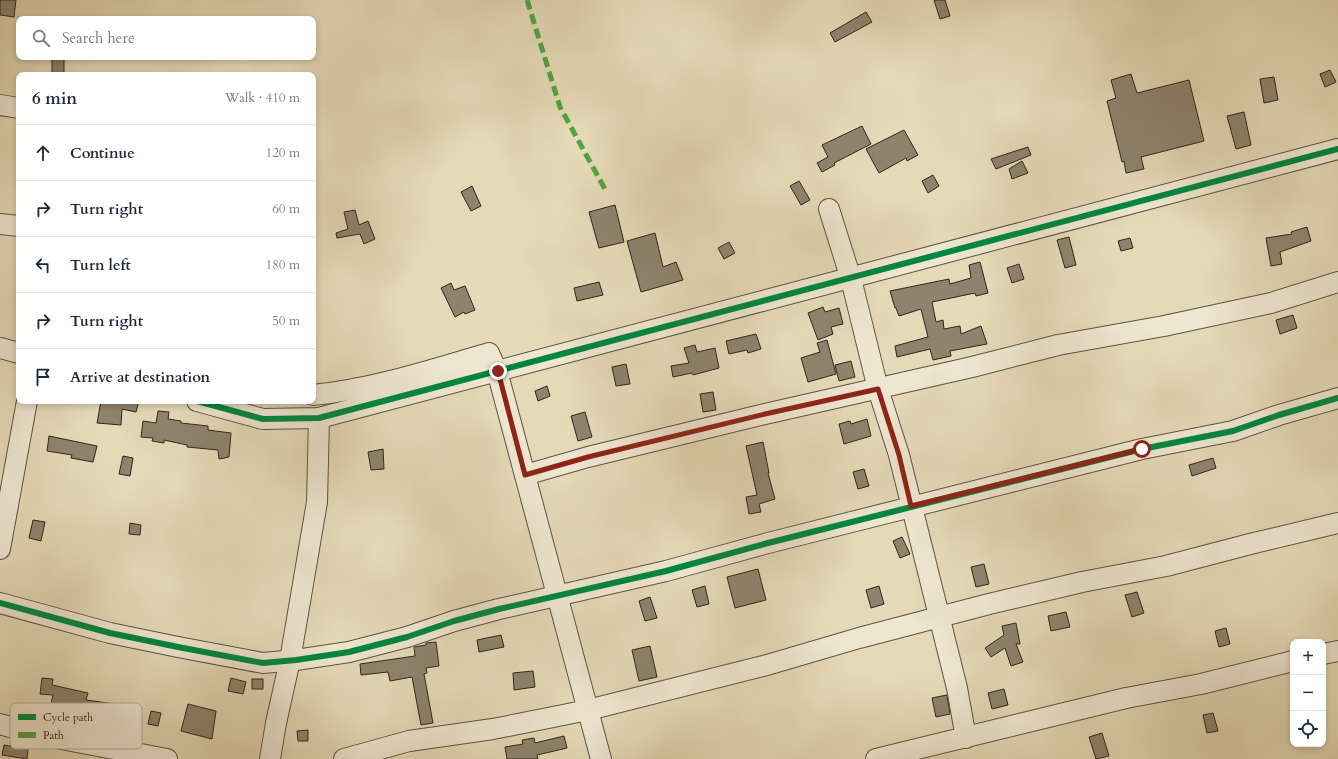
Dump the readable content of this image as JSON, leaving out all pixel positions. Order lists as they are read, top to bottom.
{
  "legend": ["Cycle path", "Path"],
  "page": {
    "search": "Search here",
    "heading": ["6 min", "Walk · 410 m"],
    "list": [
      ["Continue", "120 m"],
      ["Turn right", "60 m"],
      ["Turn left", "180 m"],
      ["Turn right", "50 m"],
      "Arrive at destination"
    ],
    "map_buttons": ["+", "−"]
  }
}
